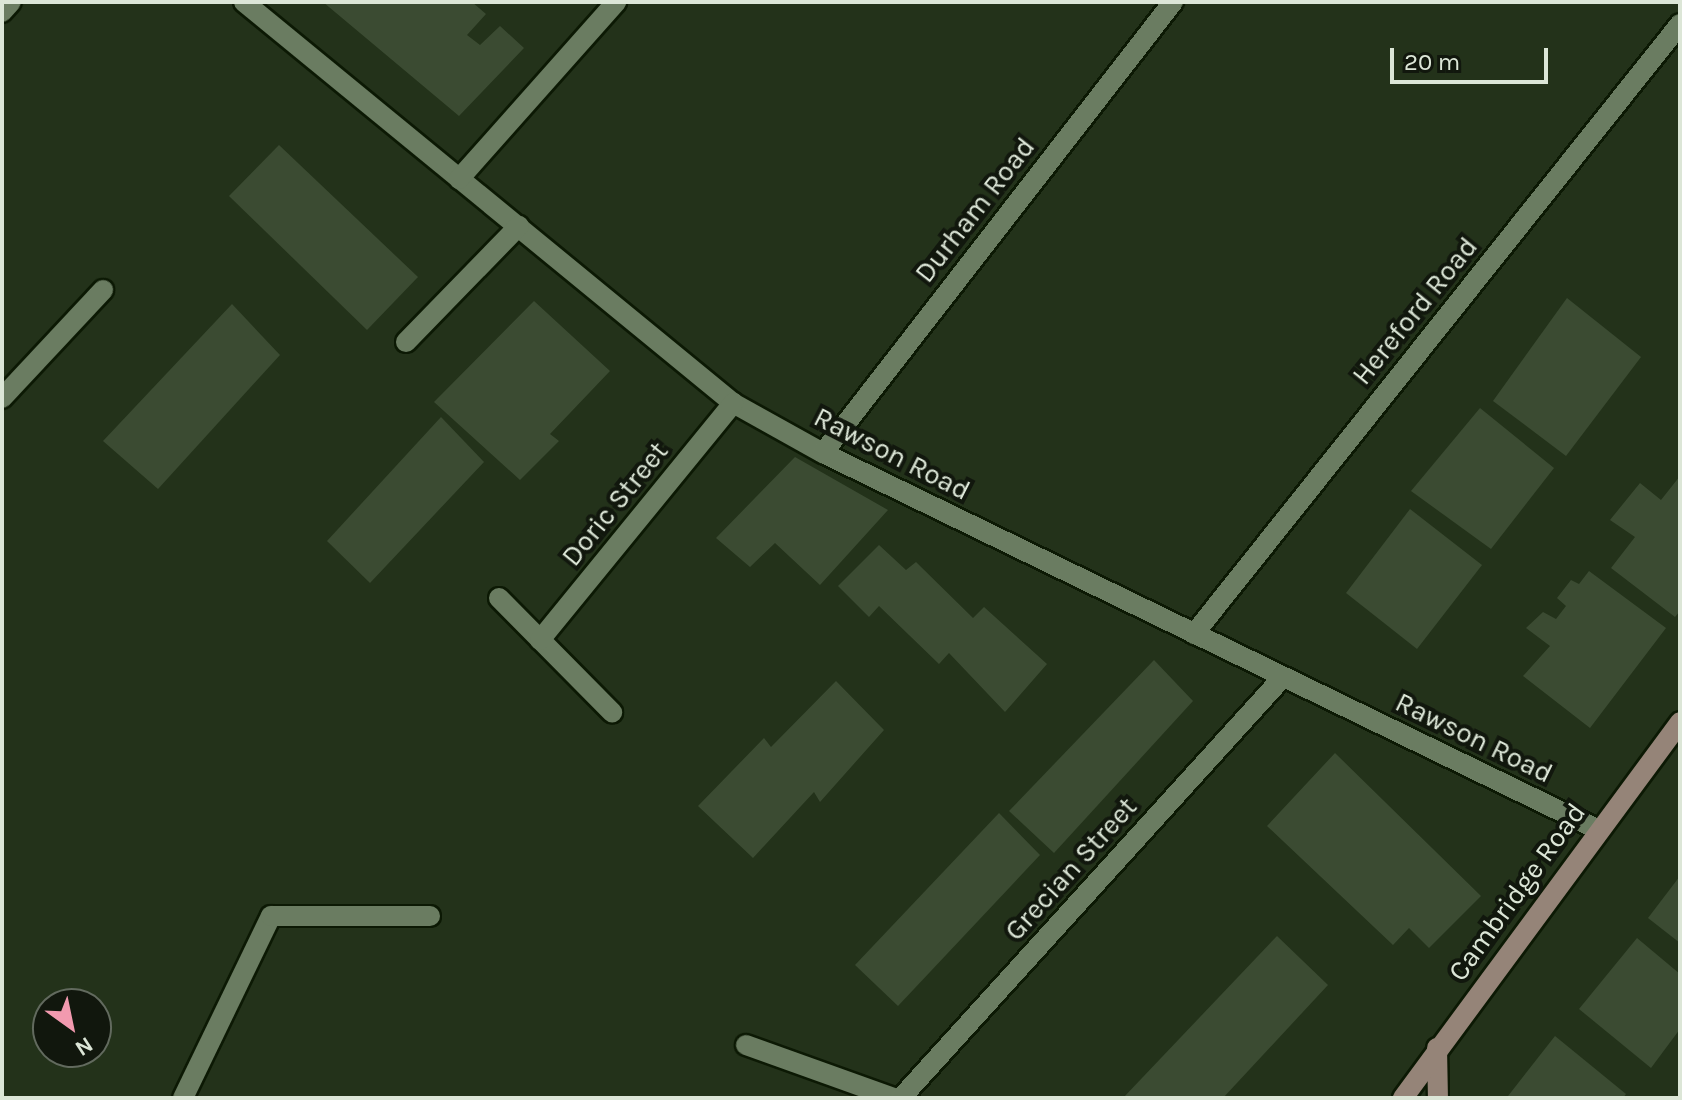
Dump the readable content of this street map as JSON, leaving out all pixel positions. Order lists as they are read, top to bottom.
{
  "streets": {
    "main road": ["Cambridge Road"],
    "street": [
      "Durham Road",
      "Hereford Road",
      "Rawson Road",
      "Doric Street",
      "Grecian Street"
    ]
  },
  "crossings": [
    ["Durham Road", "Rawson Road"],
    ["Hereford Road", "Rawson Road"],
    ["Rawson Road", "Doric Street"],
    ["Rawson Road", "Grecian Street"],
    ["Rawson Road", "Cambridge Road"]
  ],
  "scale_bar": "20 m",
  "north": "bottom right"
}
